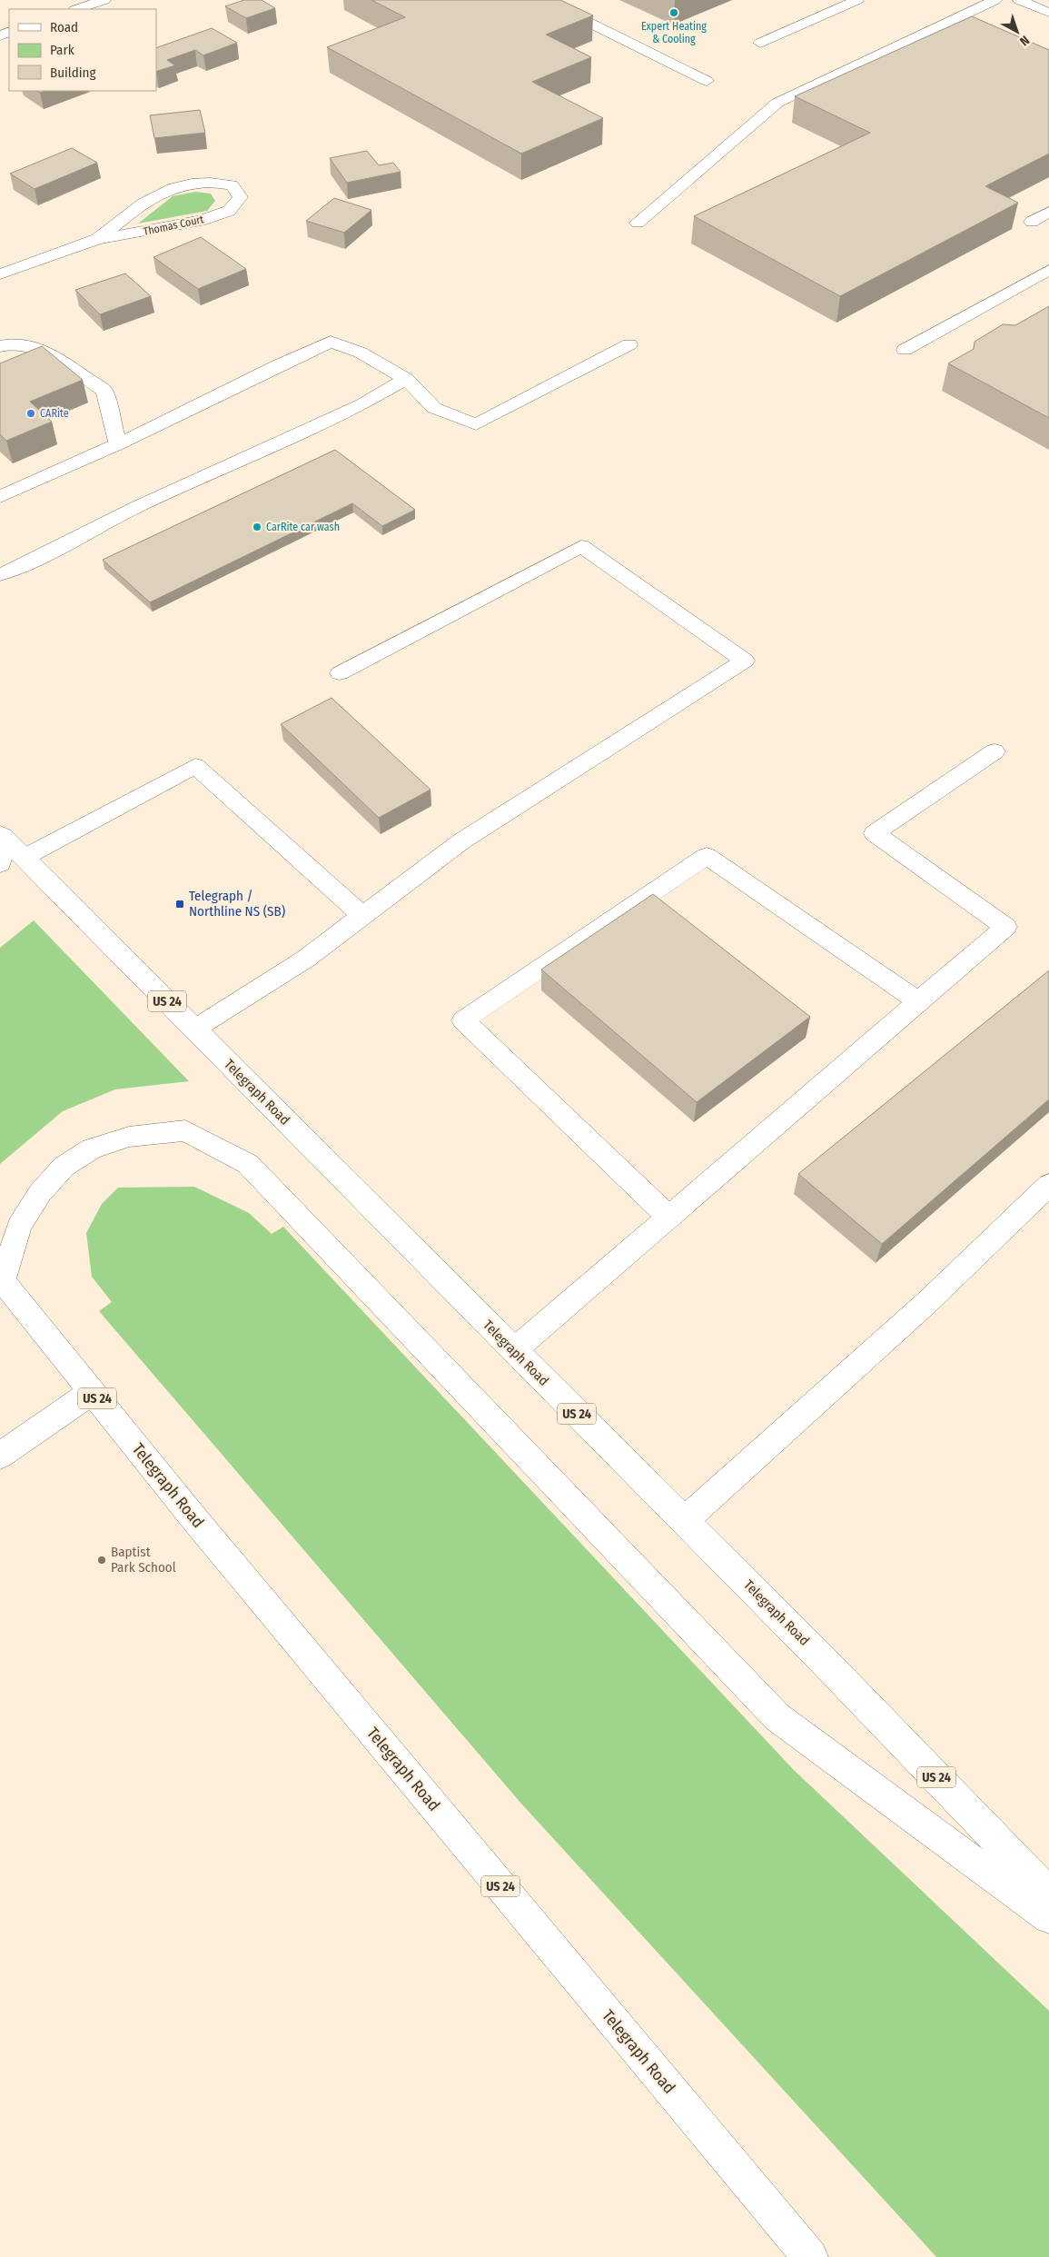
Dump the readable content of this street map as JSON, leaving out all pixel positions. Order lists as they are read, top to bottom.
{
  "streets": {
    "main road": ["Thomas Court", "US 24", "Telegraph Road"]
  },
  "places": {
    "other": [
      "Expert Heating & Cooling",
      "CARite",
      "CarRite car wash",
      "Baptist Park School"
    ],
    "transit": ["Telegraph / Northline NS (SB)"]
  },
  "legend": ["Road", "Park", "Building"],
  "north": "bottom right"
}
